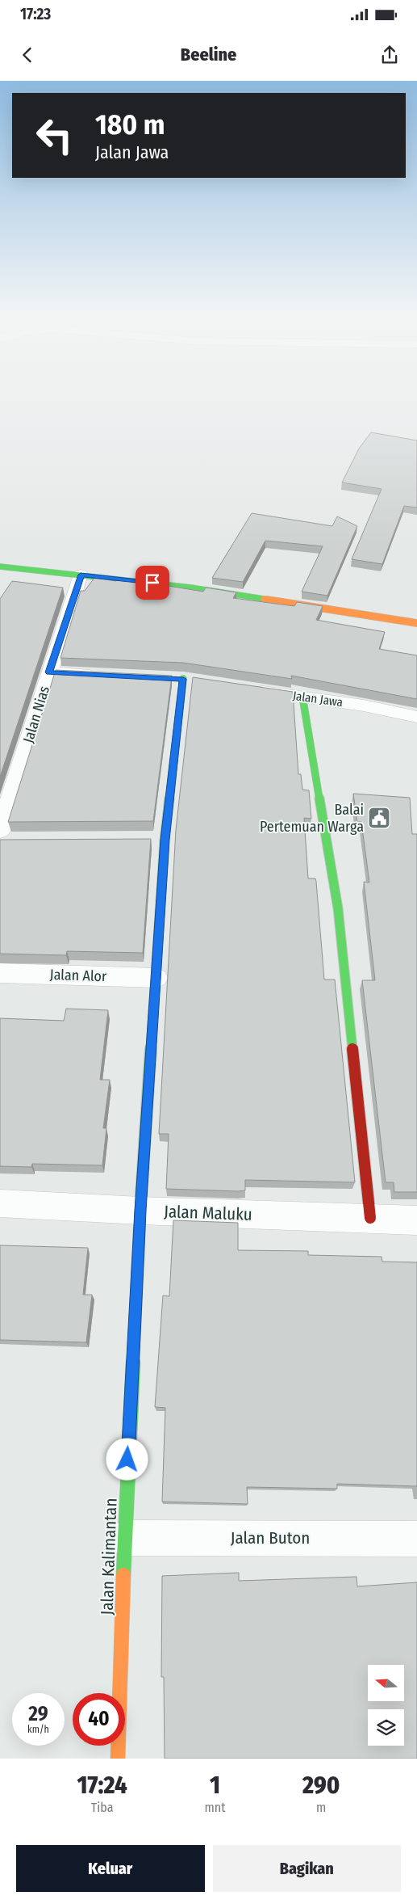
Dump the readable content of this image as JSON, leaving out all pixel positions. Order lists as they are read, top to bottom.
{
  "streets": {
    "street": [
      "Jalan Jawa",
      "Jalan Nias",
      "Jalan Alor",
      "Jalan Maluku",
      "Jalan Buton",
      "Jalan Kalimantan"
    ]
  },
  "crossings": [
    ["Jalan Alor", "Jalan Kalimantan"],
    ["Jalan Maluku", "Jalan Kalimantan"],
    ["Jalan Buton", "Jalan Kalimantan"]
  ],
  "places": {
    "public building": ["Balai Pertemuan Warga"]
  },
  "north": "left",
  "page": {
    "status": "17:23",
    "header": "Beeline",
    "turn": ["180 m", "Jalan Jawa"],
    "speed": "29 km/h",
    "limit": "40",
    "eta": [
      "17:24",
      "Tiba",
      "1",
      "mnt",
      "290",
      "m"
    ],
    "buttons": ["Keluar", "Bagikan"]
  }
}
